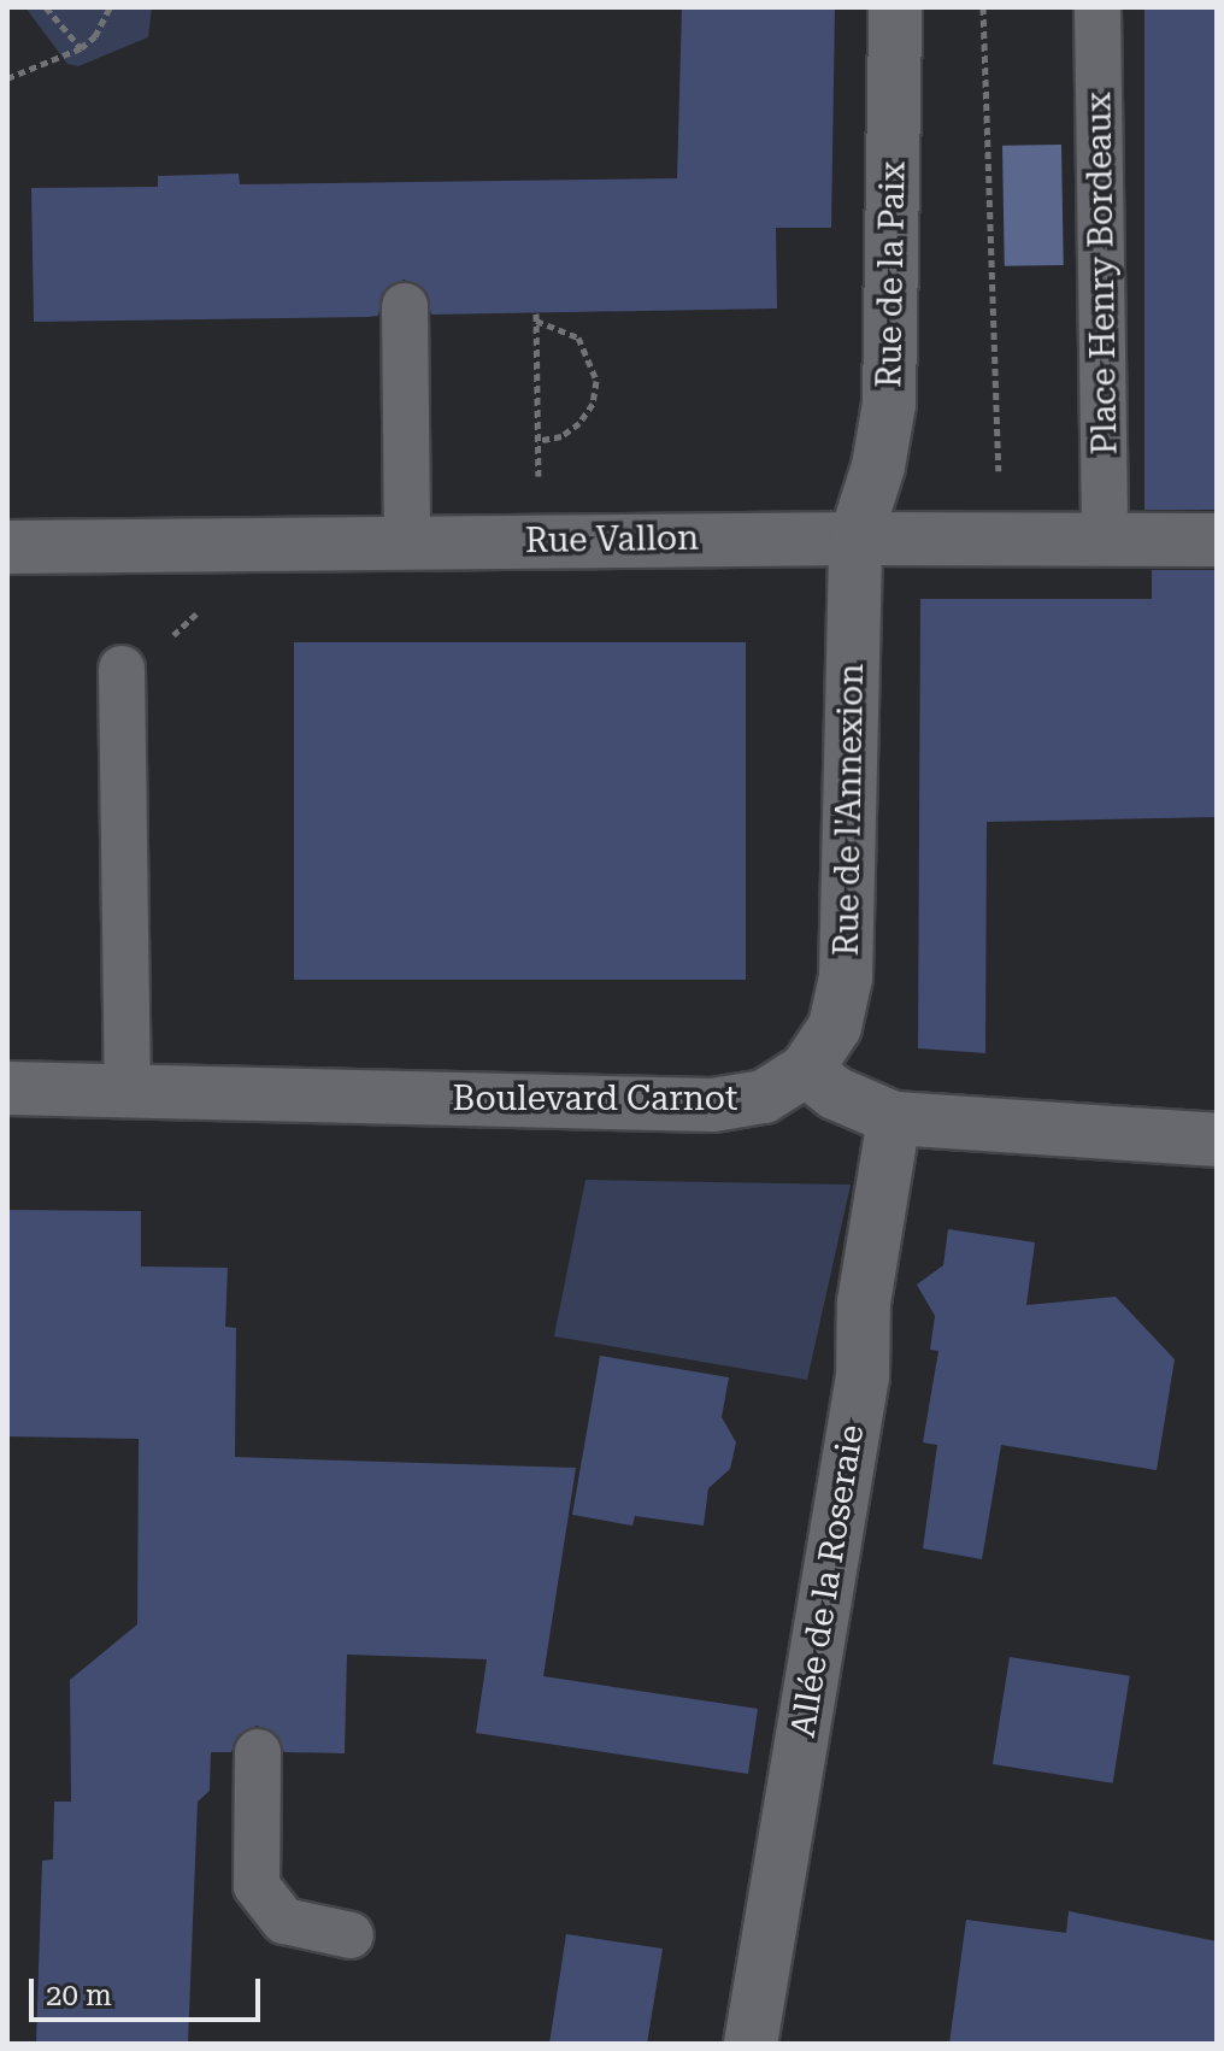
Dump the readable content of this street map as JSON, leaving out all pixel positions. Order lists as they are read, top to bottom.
{
  "streets": {
    "street": [
      "Rue de la Paix",
      "Rue Vallon",
      "Rue de l'Annexion",
      "Boulevard Carnot",
      "Allée de la Roseraie"
    ],
    "lane": ["Place Henry Bordeaux"]
  },
  "crossings": [
    ["Place Henry Bordeaux", "Rue Vallon"],
    ["Rue de la Paix", "Rue Vallon"],
    ["Rue de la Paix", "Rue de l'Annexion"],
    ["Rue Vallon", "Rue de l'Annexion"],
    ["Rue de l'Annexion", "Boulevard Carnot"]
  ],
  "scale_bar": "20 m"
}
